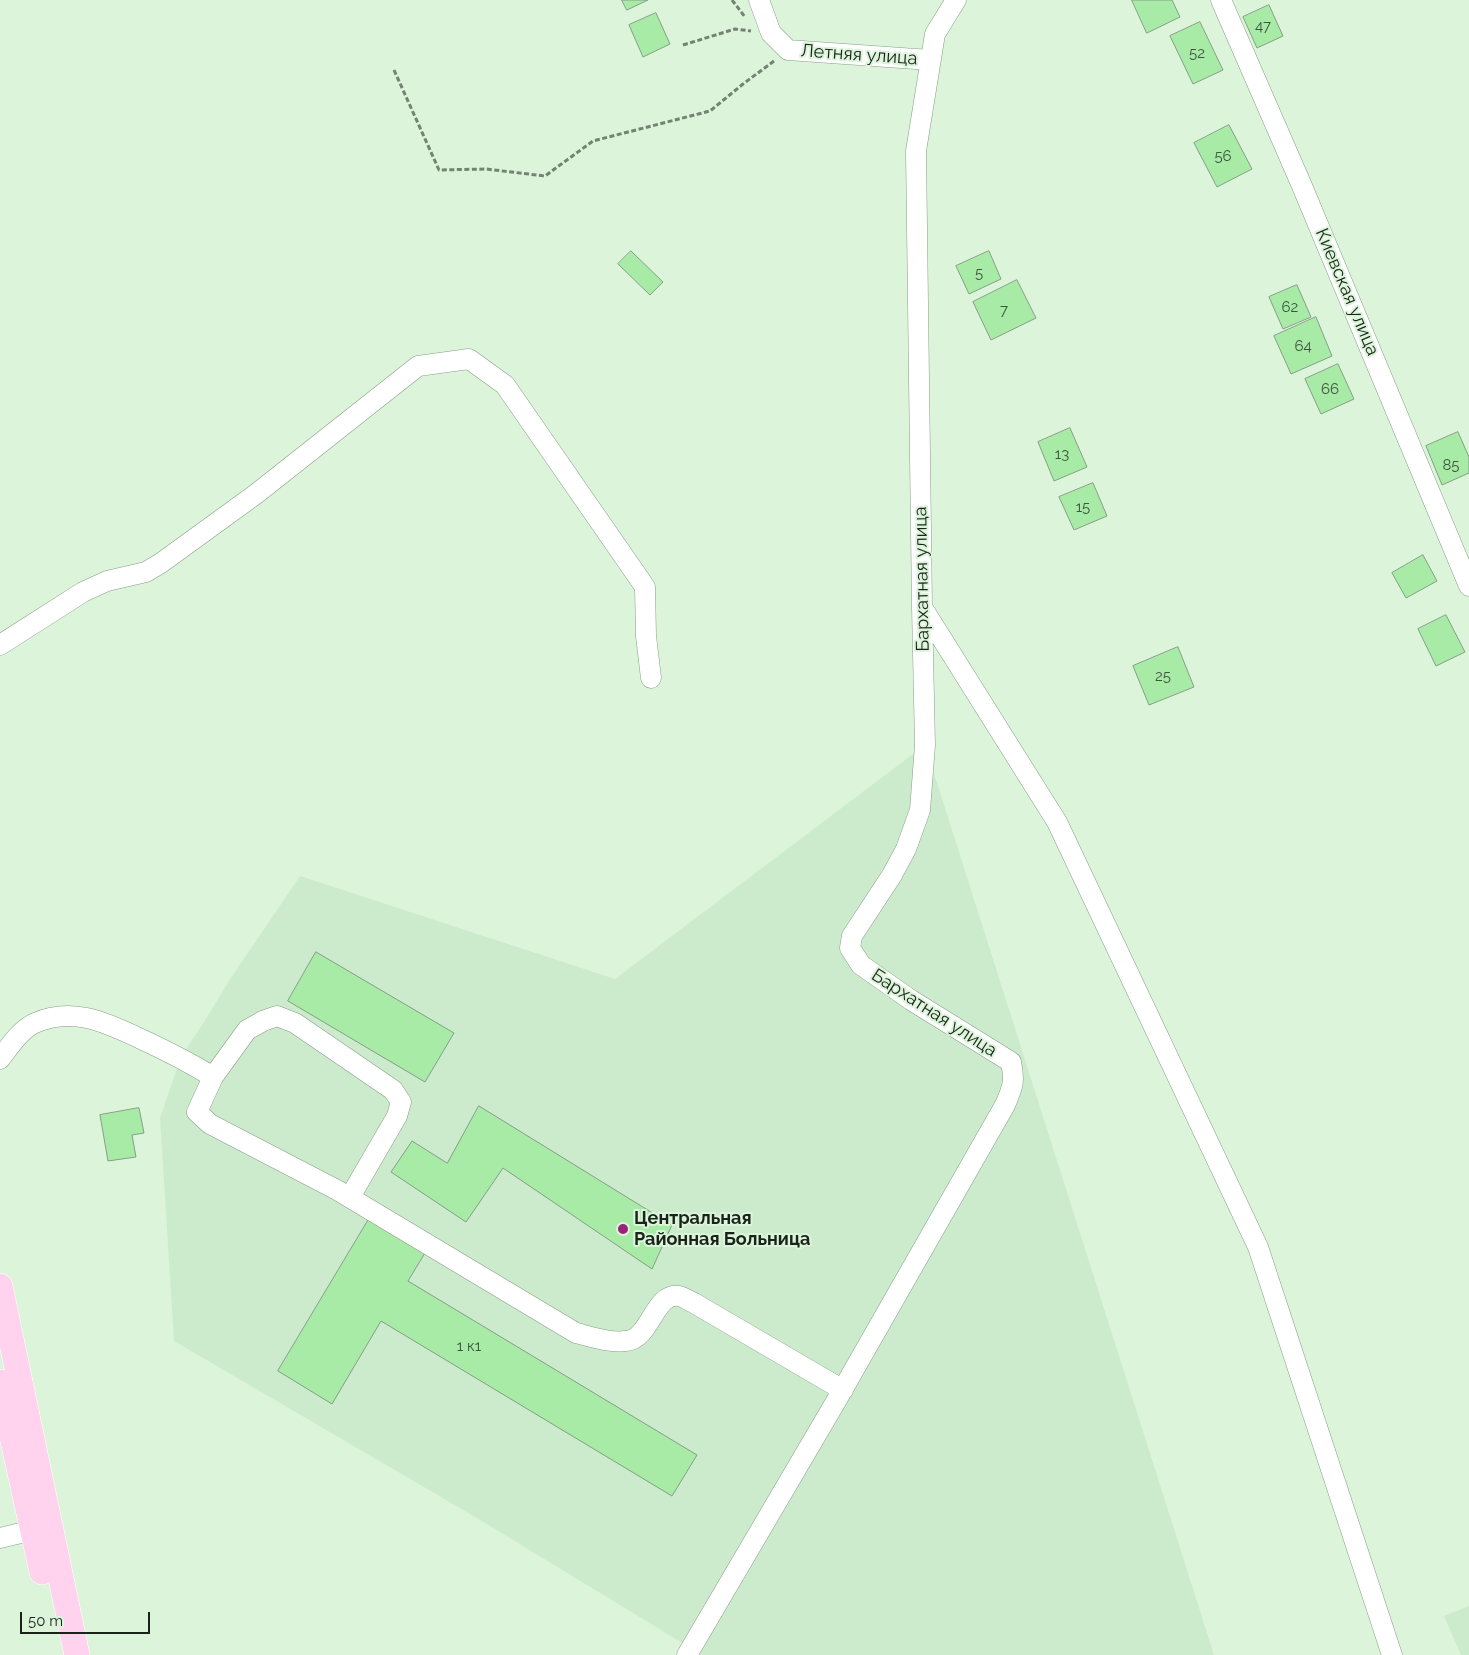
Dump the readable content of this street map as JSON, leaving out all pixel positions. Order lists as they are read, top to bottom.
{
  "streets": {
    "street": ["Летняя улица", "Киевская улица", "Бархатная улица"]
  },
  "crossings": [
    ["Летняя улица", "Бархатная улица"]
  ],
  "places": ["Центральная Районная Больница"],
  "house_numbers": [
    "47",
    "52",
    "56",
    "5",
    "62",
    "7",
    "64",
    "66",
    "13",
    "85",
    "15",
    "25",
    "1 к1"
  ],
  "scale_bar": "50 m"
}
